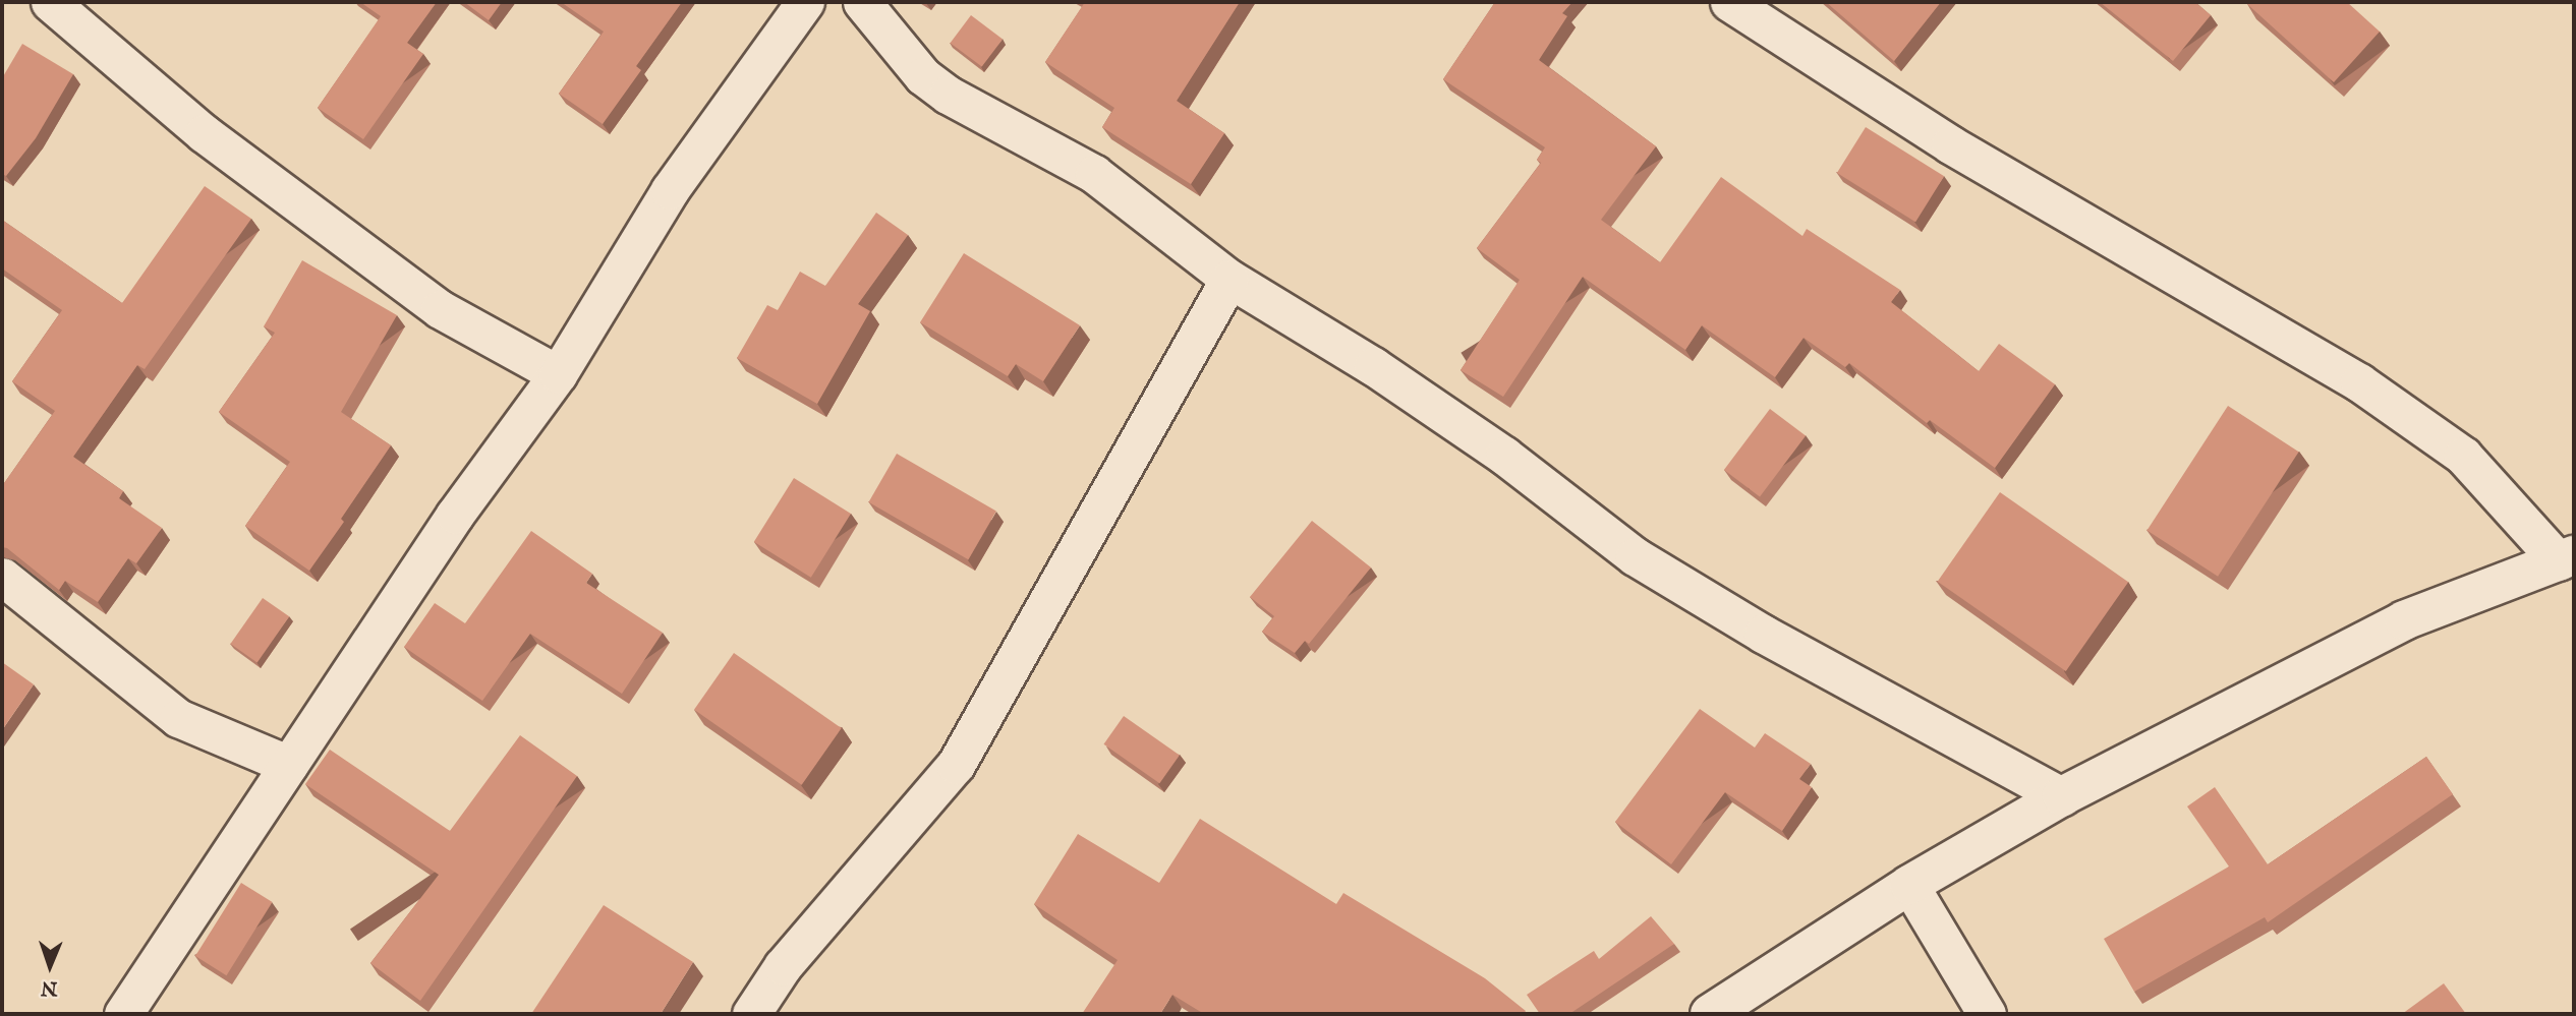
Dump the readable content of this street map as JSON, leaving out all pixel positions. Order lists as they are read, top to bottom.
{
  "north": "bottom"
}
